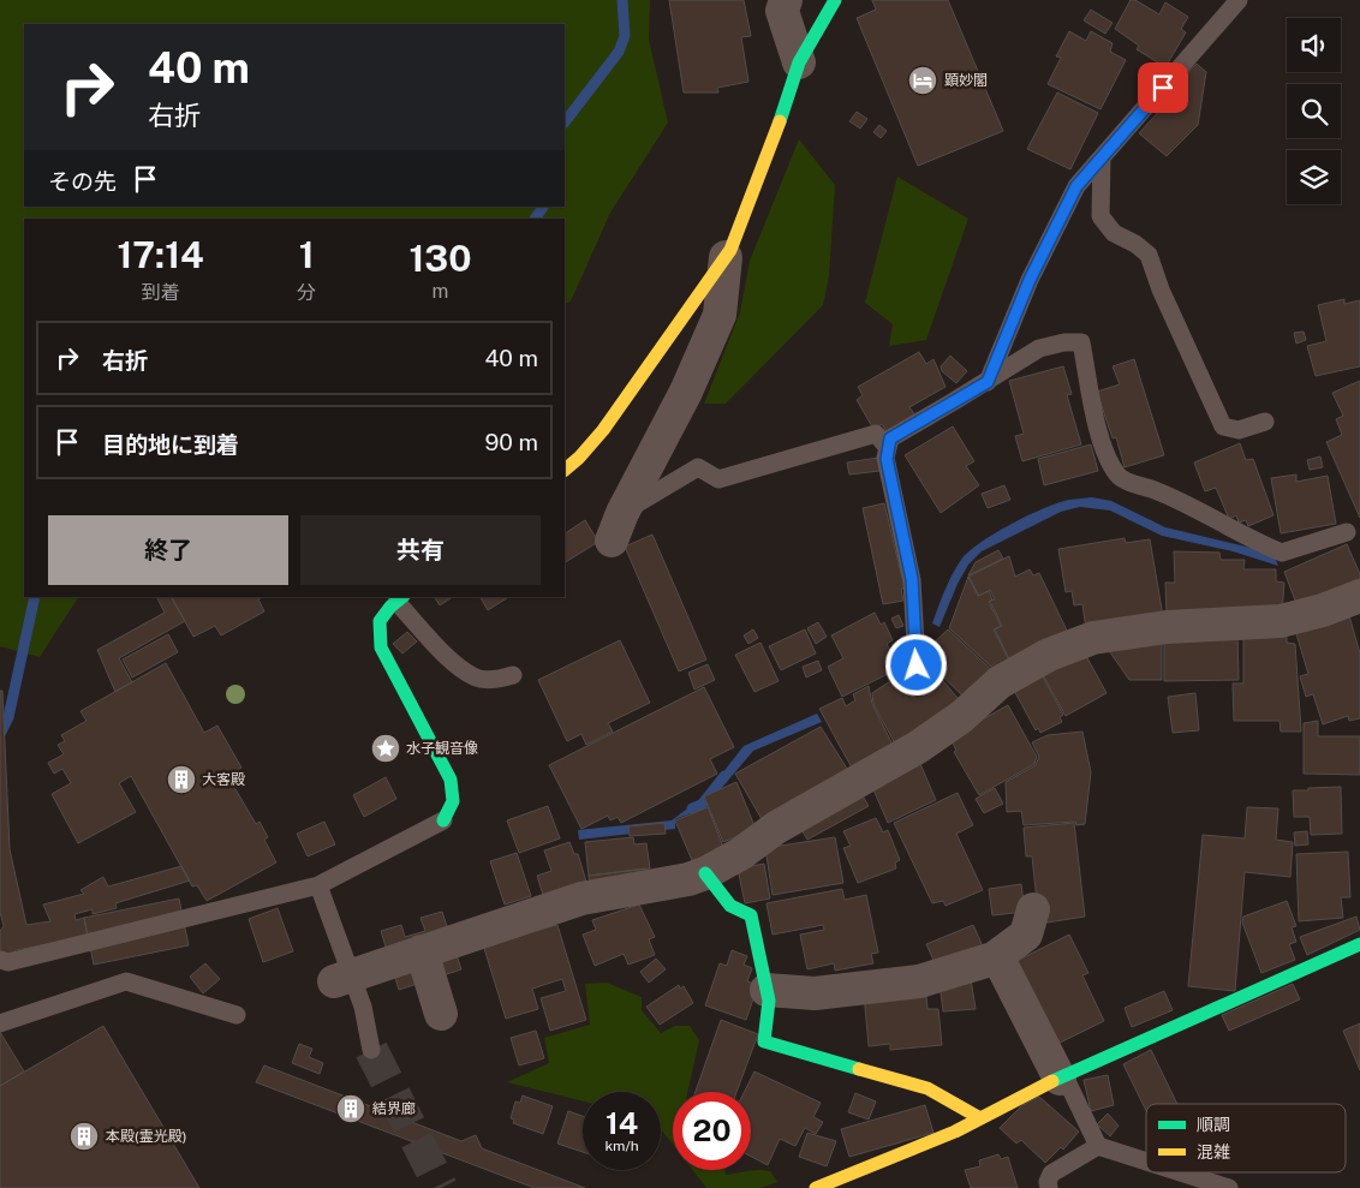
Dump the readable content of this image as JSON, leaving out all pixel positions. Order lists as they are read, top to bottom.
{
  "places": {
    "hotel": ["顕妙閣"],
    "place": ["水子観音像"],
    "building": ["大客殿", "結界廊", "本殿(霊光殿)"]
  },
  "legend": ["順調", "混雑"],
  "page": {
    "turn": ["40 m", "右折"],
    "then": "その先",
    "eta": [
      "17:14",
      "到着",
      "1",
      "分",
      "130",
      "m"
    ],
    "list": [
      {
        "name": "右折",
        "value": "40 m"
      },
      {
        "name": "目的地に到着",
        "value": "90 m"
      }
    ],
    "buttons": ["終了", "共有"],
    "speed": "14 km/h",
    "limit": "20"
  }
}
